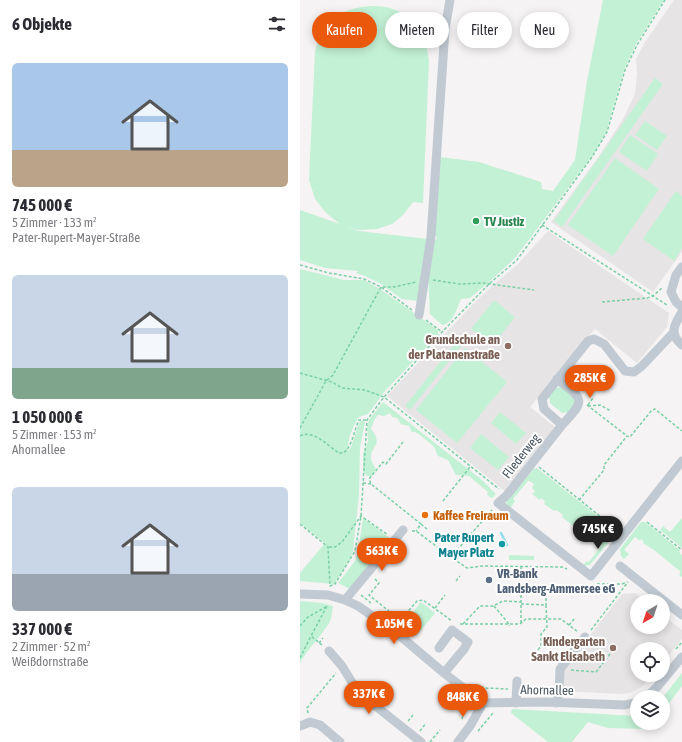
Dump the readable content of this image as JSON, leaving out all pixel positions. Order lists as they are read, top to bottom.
{
  "streets": {
    "street": ["Fliederweg", "Ahornallee"]
  },
  "places": [
    "TV Justiz",
    "Grundschule an der Platanenstraße",
    "Kaffee Freiraum",
    "Pater Rupert Mayer Platz",
    "VR-Bank Landsberg-Ammersee eG",
    "Kindergarten Sankt Elisabeth"
  ],
  "north": "bottom left",
  "page": {
    "heading": "6 Objekte",
    "chip": [
      "Kaufen",
      "Mieten",
      "Filter",
      "Neu"
    ],
    "list": [
      {
        "name": "745 000 €",
        "note": "5 Zimmer · 133 m² · Pater-Rupert-Mayer-Straße"
      },
      {
        "name": "1 050 000 €",
        "note": "5 Zimmer · 153 m² · Ahornallee"
      },
      {
        "name": "337 000 €",
        "note": "2 Zimmer · 52 m² · Weißdornstraße"
      }
    ],
    "price": [
      "285K €",
      "745K €",
      "563K €",
      "1.05M €",
      "337K €",
      "848K €"
    ]
  }
}
